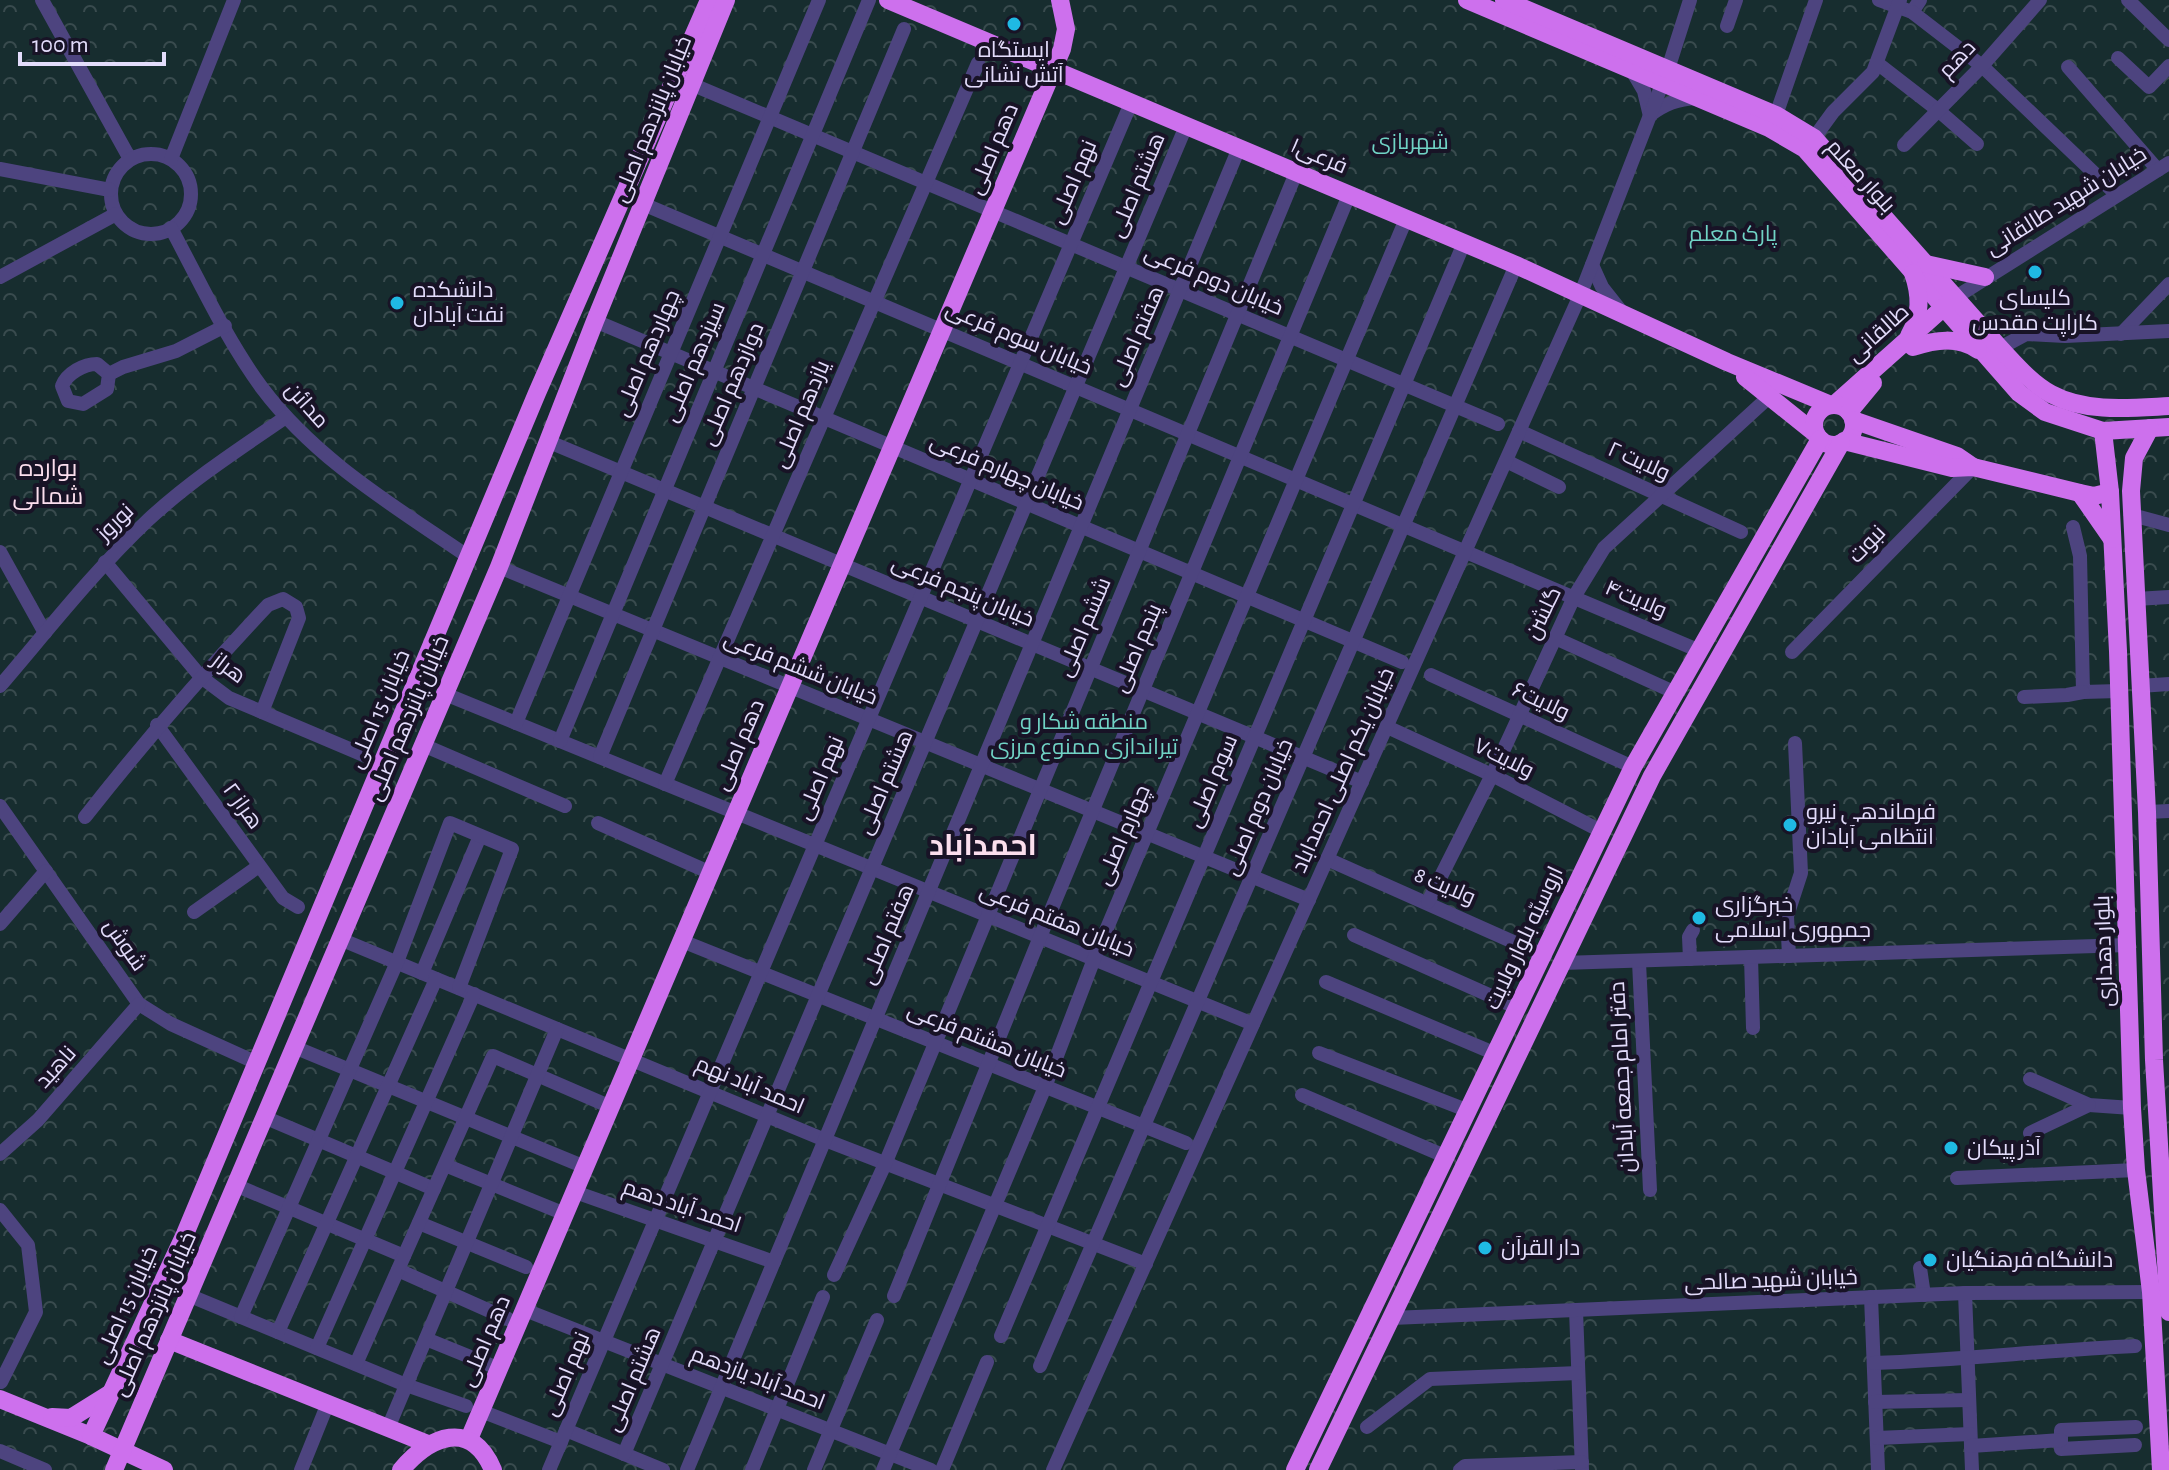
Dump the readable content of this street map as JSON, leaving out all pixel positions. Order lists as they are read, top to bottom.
{
  "streets": {
    "main road": [
      "خیابان پانزدهم اصلی",
      "دهم اصلی",
      "فرعی۱",
      "بلوار معلم",
      "طالقانی",
      "خیابان 15 اصلی",
      "اروسیّه بلوار ولایت",
      "بلوار دهداری"
    ],
    "street": [
      "دهم",
      "نهم اصلی",
      "هشتم اصلی",
      "خیابان شهيد طالقانی",
      "خیابان دوم فرعی",
      "هفتم اصلی",
      "خیابان سوم فرعی",
      "چهاردهم اصلی",
      "سیزدهم اصلی",
      "دوازدهم اصلی",
      "مدائن",
      "یازدهم اصلی",
      "ولایت ۲",
      "خیابان چهارم فرعی",
      "نوروز",
      "نبوت",
      "خیابان پنجم فرعی",
      "ولایت۴",
      "گلشن",
      "ششم اصلی",
      "پنجم اصلی",
      "هراز",
      "خیابان ششم فرعی",
      "ولایت۶",
      "ولایت۷",
      "خیابان یکم اصلی احمداباد",
      "سوم اصلی",
      "هراز ۲",
      "خیابان دوم اصلی",
      "چهارم اصلی",
      "ولایت 8",
      "خیابان هفتم فرعی",
      "شوش",
      "خیابان هشتم فرعی",
      "ناهید",
      "دفتر امام جمعه آبادان",
      "احمد آباد نهم",
      "احمد آباد دهم",
      "خیابان شهید صالحی",
      "احمد آباد یازدهم"
    ]
  },
  "crossings": [
    ["خیابان پانزدهم اصلی", "خیابان دوم فرعی"],
    ["خیابان پانزدهم اصلی", "خیابان سوم فرعی"],
    ["خیابان پانزدهم اصلی", "خیابان چهارم فرعی"],
    ["خیابان پانزدهم اصلی", "خیابان پنجم فرعی"],
    ["خیابان پانزدهم اصلی", "خیابان ششم فرعی"],
    ["خیابان پانزدهم اصلی", "خیابان هفتم فرعی"],
    ["خیابان پانزدهم اصلی", "احمد آباد نهم"],
    ["خیابان پانزدهم اصلی", "احمد آباد یازدهم"],
    ["دهم اصلی", "فرعی۱"],
    ["دهم اصلی", "خیابان دوم فرعی"],
    ["دهم اصلی", "خیابان سوم فرعی"],
    ["دهم اصلی", "خیابان چهارم فرعی"],
    ["دهم اصلی", "خیابان پنجم فرعی"],
    ["دهم اصلی", "خیابان ششم فرعی"],
    ["دهم اصلی", "خیابان هفتم فرعی"],
    ["دهم اصلی", "خیابان هشتم فرعی"],
    ["دهم اصلی", "احمد آباد نهم"],
    ["دهم اصلی", "احمد آباد دهم"],
    ["دهم اصلی", "احمد آباد یازدهم"],
    ["فرعی۱", "نهم اصلی"],
    ["فرعی۱", "هشتم اصلی"],
    ["فرعی۱", "هفتم اصلی"],
    ["فرعی۱", "ششم اصلی"],
    ["فرعی۱", "پنجم اصلی"],
    ["فرعی۱", "خیابان یکم اصلی احمداباد"],
    ["فرعی۱", "سوم اصلی"],
    ["فرعی۱", "خیابان دوم اصلی"],
    ["فرعی۱", "چهارم اصلی"],
    ["بلوار معلم", "خیابان شهيد طالقانی"],
    ["بلوار معلم", "طالقانی"],
    ["بلوار معلم", "خیابان یکم اصلی احمداباد"],
    ["بلوار معلم", "بلوار دهداری"],
    ["نهم اصلی", "خیابان دوم فرعی"],
    ["نهم اصلی", "خیابان سوم فرعی"],
    ["نهم اصلی", "خیابان چهارم فرعی"],
    ["نهم اصلی", "خیابان پنجم فرعی"],
    ["نهم اصلی", "خیابان ششم فرعی"],
    ["نهم اصلی", "خیابان هفتم فرعی"],
    ["نهم اصلی", "خیابان هشتم فرعی"],
    ["نهم اصلی", "احمد آباد نهم"],
    ["نهم اصلی", "احمد آباد دهم"],
    ["نهم اصلی", "احمد آباد یازدهم"],
    ["هشتم اصلی", "خیابان دوم فرعی"],
    ["هشتم اصلی", "خیابان سوم فرعی"],
    ["هشتم اصلی", "خیابان چهارم فرعی"],
    ["هشتم اصلی", "خیابان پنجم فرعی"],
    ["هشتم اصلی", "خیابان ششم فرعی"],
    ["هشتم اصلی", "خیابان هفتم فرعی"],
    ["هشتم اصلی", "خیابان هشتم فرعی"],
    ["هشتم اصلی", "احمد آباد نهم"],
    ["هشتم اصلی", "احمد آباد دهم"],
    ["هشتم اصلی", "احمد آباد یازدهم"],
    ["خیابان شهيد طالقانی", "طالقانی"],
    ["خیابان دوم فرعی", "هفتم اصلی"],
    ["خیابان دوم فرعی", "چهاردهم اصلی"],
    ["خیابان دوم فرعی", "سیزدهم اصلی"],
    ["خیابان دوم فرعی", "دوازدهم اصلی"],
    ["خیابان دوم فرعی", "یازدهم اصلی"],
    ["خیابان دوم فرعی", "ششم اصلی"],
    ["خیابان دوم فرعی", "پنجم اصلی"],
    ["خیابان دوم فرعی", "سوم اصلی"],
    ["خیابان دوم فرعی", "خیابان دوم اصلی"],
    ["خیابان دوم فرعی", "چهارم اصلی"],
    ["طالقانی", "اروسیّه بلوار ولایت"],
    ["هفتم اصلی", "خیابان سوم فرعی"],
    ["هفتم اصلی", "خیابان چهارم فرعی"],
    ["هفتم اصلی", "خیابان پنجم فرعی"],
    ["هفتم اصلی", "خیابان ششم فرعی"],
    ["هفتم اصلی", "خیابان هفتم فرعی"],
    ["هفتم اصلی", "خیابان هشتم فرعی"],
    ["هفتم اصلی", "احمد آباد نهم"],
    ["هفتم اصلی", "احمد آباد دهم"],
    ["هفتم اصلی", "احمد آباد یازدهم"],
    ["خیابان سوم فرعی", "چهاردهم اصلی"],
    ["خیابان سوم فرعی", "سیزدهم اصلی"],
    ["خیابان سوم فرعی", "دوازدهم اصلی"],
    ["خیابان سوم فرعی", "یازدهم اصلی"],
    ["خیابان سوم فرعی", "ولایت۴"],
    ["خیابان سوم فرعی", "ششم اصلی"],
    ["خیابان سوم فرعی", "پنجم اصلی"],
    ["خیابان سوم فرعی", "خیابان یکم اصلی احمداباد"],
    ["خیابان سوم فرعی", "سوم اصلی"],
    ["خیابان سوم فرعی", "خیابان دوم اصلی"],
    ["خیابان سوم فرعی", "چهارم اصلی"],
    ["چهاردهم اصلی", "خیابان چهارم فرعی"],
    ["چهاردهم اصلی", "خیابان پنجم فرعی"],
    ["چهاردهم اصلی", "خیابان ششم فرعی"],
    ["چهاردهم اصلی", "خیابان هفتم فرعی"],
    ["سیزدهم اصلی", "خیابان چهارم فرعی"],
    ["سیزدهم اصلی", "خیابان پنجم فرعی"],
    ["سیزدهم اصلی", "خیابان ششم فرعی"],
    ["سیزدهم اصلی", "خیابان هفتم فرعی"],
    ["دوازدهم اصلی", "خیابان چهارم فرعی"],
    ["دوازدهم اصلی", "خیابان پنجم فرعی"],
    ["دوازدهم اصلی", "خیابان ششم فرعی"],
    ["دوازدهم اصلی", "خیابان هفتم فرعی"],
    ["مدائن", "نوروز"],
    ["مدائن", "خیابان 15 اصلی"],
    ["یازدهم اصلی", "خیابان چهارم فرعی"],
    ["یازدهم اصلی", "خیابان پنجم فرعی"],
    ["یازدهم اصلی", "خیابان ششم فرعی"],
    ["یازدهم اصلی", "خیابان هفتم فرعی"],
    ["ولایت ۲", "گلشن"],
    ["ولایت ۲", "خیابان یکم اصلی احمداباد"],
    ["خیابان چهارم فرعی", "ششم اصلی"],
    ["خیابان چهارم فرعی", "پنجم اصلی"],
    ["خیابان چهارم فرعی", "سوم اصلی"],
    ["خیابان چهارم فرعی", "خیابان دوم اصلی"],
    ["خیابان چهارم فرعی", "چهارم اصلی"],
    ["نوروز", "هراز"],
    ["خیابان پنجم فرعی", "ششم اصلی"],
    ["خیابان پنجم فرعی", "پنجم اصلی"],
    ["خیابان پنجم فرعی", "خیابان یکم اصلی احمداباد"],
    ["خیابان پنجم فرعی", "سوم اصلی"],
    ["خیابان پنجم فرعی", "خیابان دوم اصلی"],
    ["خیابان پنجم فرعی", "چهارم اصلی"],
    ["ولایت۴", "گلشن"],
    ["ولایت۴", "خیابان یکم اصلی احمداباد"],
    ["ولایت۴", "اروسیّه بلوار ولایت"],
    ["گلشن", "ولایت۶"],
    ["گلشن", "ولایت۷"],
    ["گلشن", "ولایت 8"],
    ["ششم اصلی", "خیابان ششم فرعی"],
    ["ششم اصلی", "خیابان هفتم فرعی"],
    ["ششم اصلی", "خیابان هشتم فرعی"],
    ["ششم اصلی", "احمد آباد نهم"],
    ["پنجم اصلی", "خیابان ششم فرعی"],
    ["پنجم اصلی", "خیابان هفتم فرعی"],
    ["پنجم اصلی", "خیابان هشتم فرعی"],
    ["پنجم اصلی", "احمد آباد نهم"],
    ["خیابان ششم فرعی", "خیابان یکم اصلی احمداباد"],
    ["خیابان ششم فرعی", "سوم اصلی"],
    ["خیابان ششم فرعی", "خیابان دوم اصلی"],
    ["خیابان ششم فرعی", "چهارم اصلی"],
    ["ولایت۶", "اروسیّه بلوار ولایت"],
    ["خیابان 15 اصلی", "شوش"],
    ["ولایت۷", "خیابان یکم اصلی احمداباد"],
    ["ولایت۷", "اروسیّه بلوار ولایت"],
    ["خیابان یکم اصلی احمداباد", "ولایت 8"],
    ["خیابان یکم اصلی احمداباد", "خیابان هفتم فرعی"],
    ["خیابان یکم اصلی احمداباد", "احمد آباد نهم"],
    ["سوم اصلی", "خیابان هفتم فرعی"],
    ["سوم اصلی", "خیابان هشتم فرعی"],
    ["سوم اصلی", "احمد آباد نهم"],
    ["خیابان دوم اصلی", "خیابان هفتم فرعی"],
    ["خیابان دوم اصلی", "خیابان هشتم فرعی"],
    ["خیابان دوم اصلی", "احمد آباد نهم"],
    ["چهارم اصلی", "خیابان هفتم فرعی"],
    ["چهارم اصلی", "خیابان هشتم فرعی"],
    ["چهارم اصلی", "احمد آباد نهم"],
    ["چهارم اصلی", "احمد آباد یازدهم"],
    ["ولایت 8", "اروسیّه بلوار ولایت"],
    ["اروسیّه بلوار ولایت", "خیابان شهید صالحی"],
    ["شوش", "ناهید"],
    ["بلوار دهداری", "خیابان شهید صالحی"]
  ],
  "districts": ["بوارده شمالی", "احمدآباد"],
  "parks": ["شهربازی", "پارک معلم", "منطقه شکار و تیراندازی ممنوع مرزی"],
  "places": [
    "ایستگاه آتش نشانی",
    "کلیسای کاراپت مقدس",
    "دانشکده نفت آبادان",
    "فرماندهی نیرو انتظامی آبادان",
    "خبرگزاری جمهوری اسلامی",
    "آذر پیکان",
    "دار القرآن",
    "دانشگاه فرهنگیان"
  ],
  "scale_bar": "100 m"
}
